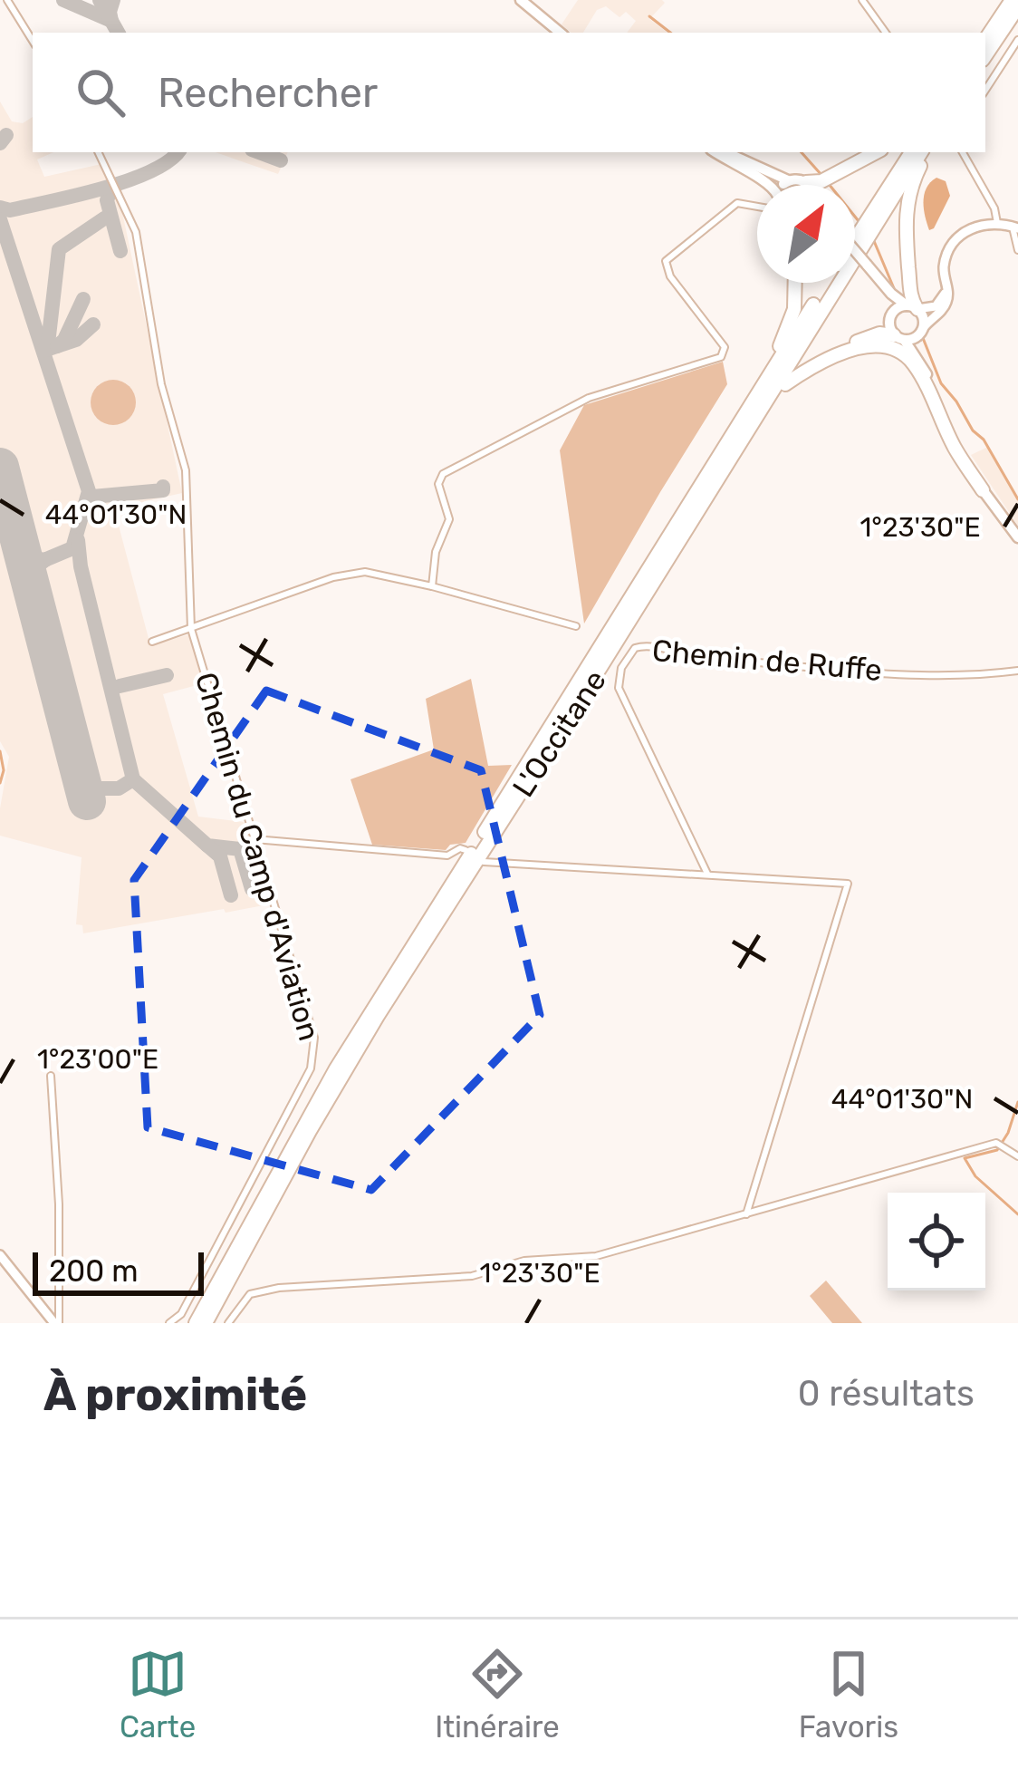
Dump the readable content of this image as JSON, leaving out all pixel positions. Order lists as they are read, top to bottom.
{
  "streets": {
    "highway": ["L'Occitane"],
    "street": ["Chemin de Ruffe", "Chemin du Camp d'Aviation"]
  },
  "scale_bar": "200 m",
  "north": "top right",
  "page": {
    "search": "Rechercher",
    "scale": "200 m",
    "heading": ["À proximité", "0 résultats"],
    "nav": ["Carte", "Itinéraire", "Favoris"]
  },
  "coordinates": ["44°01'30\"N", "1°23'30\"E", "1°23'00\"E"]
}
